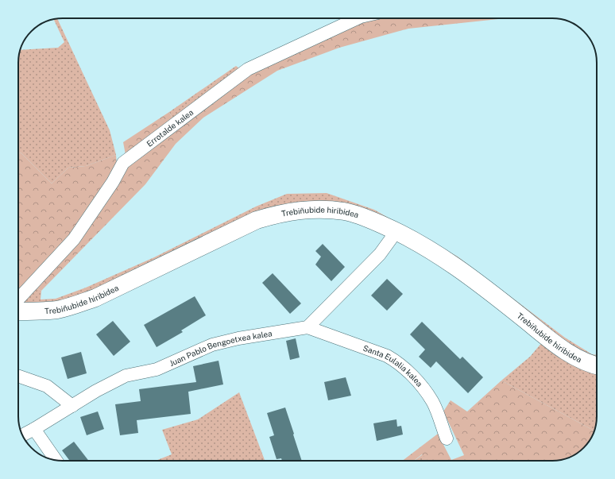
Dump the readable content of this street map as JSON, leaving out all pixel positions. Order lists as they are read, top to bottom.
{
  "streets": {
    "street": [
      "Errotalde kalea",
      "Trebiñubide hiribidea",
      "Juan Pablo Bengoetxea kalea",
      "Santa Eulalia kalea"
    ]
  },
  "crossings": [
    ["Juan Pablo Bengoetxea kalea", "Santa Eulalia kalea"]
  ]
}
